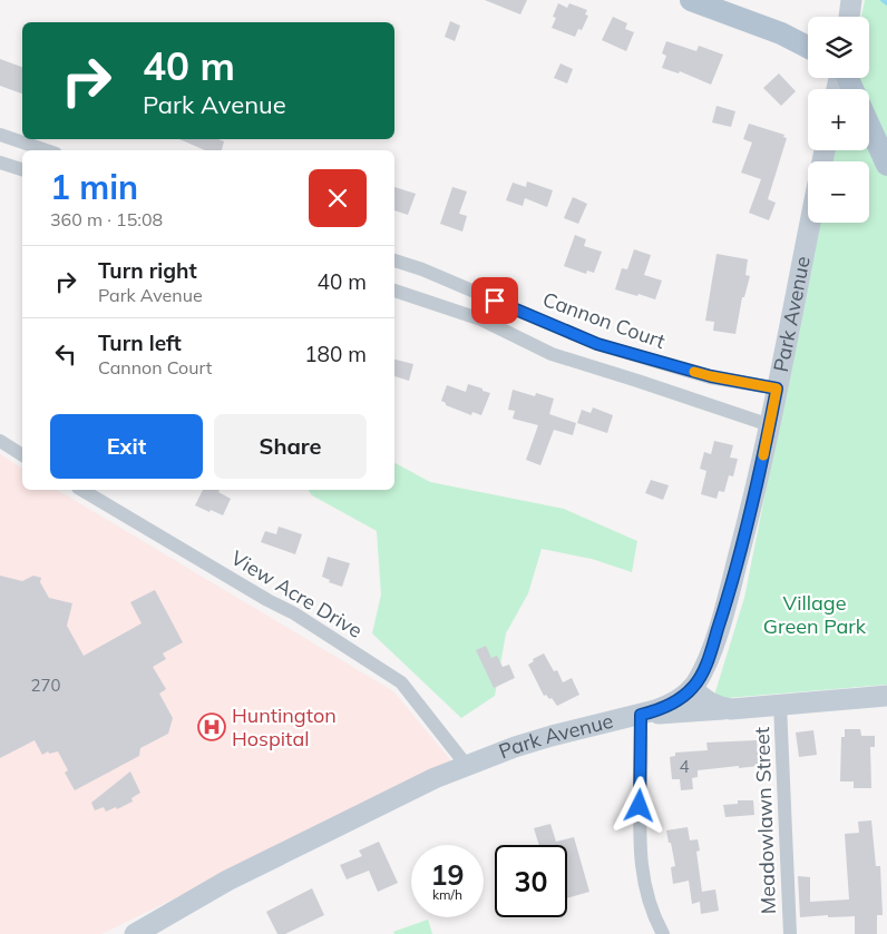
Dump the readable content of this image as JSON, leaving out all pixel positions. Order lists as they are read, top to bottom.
{
  "streets": {
    "main road": ["Park Avenue"],
    "street": ["Cannon Court", "View Acre Drive", "Meadowlawn Street"]
  },
  "crossings": [
    ["Park Avenue", "Cannon Court"],
    ["Park Avenue", "View Acre Drive"]
  ],
  "parks": ["Village Green Park"],
  "places": {
    "hospital": ["Huntington Hospital"]
  },
  "house_numbers": ["270", "4"],
  "page": {
    "map_buttons": ["+", "−"],
    "turn": ["40 m", "Park Avenue"],
    "heading": ["1 min", "360 m · 15:08"],
    "list": [
      {
        "name": "Turn right",
        "note": "Park Avenue",
        "value": "40 m"
      },
      {
        "name": "Turn left",
        "note": "Cannon Court",
        "value": "180 m"
      }
    ],
    "buttons": ["Exit", "Share"],
    "speed": "19 km/h",
    "limit": "30"
  }
}
